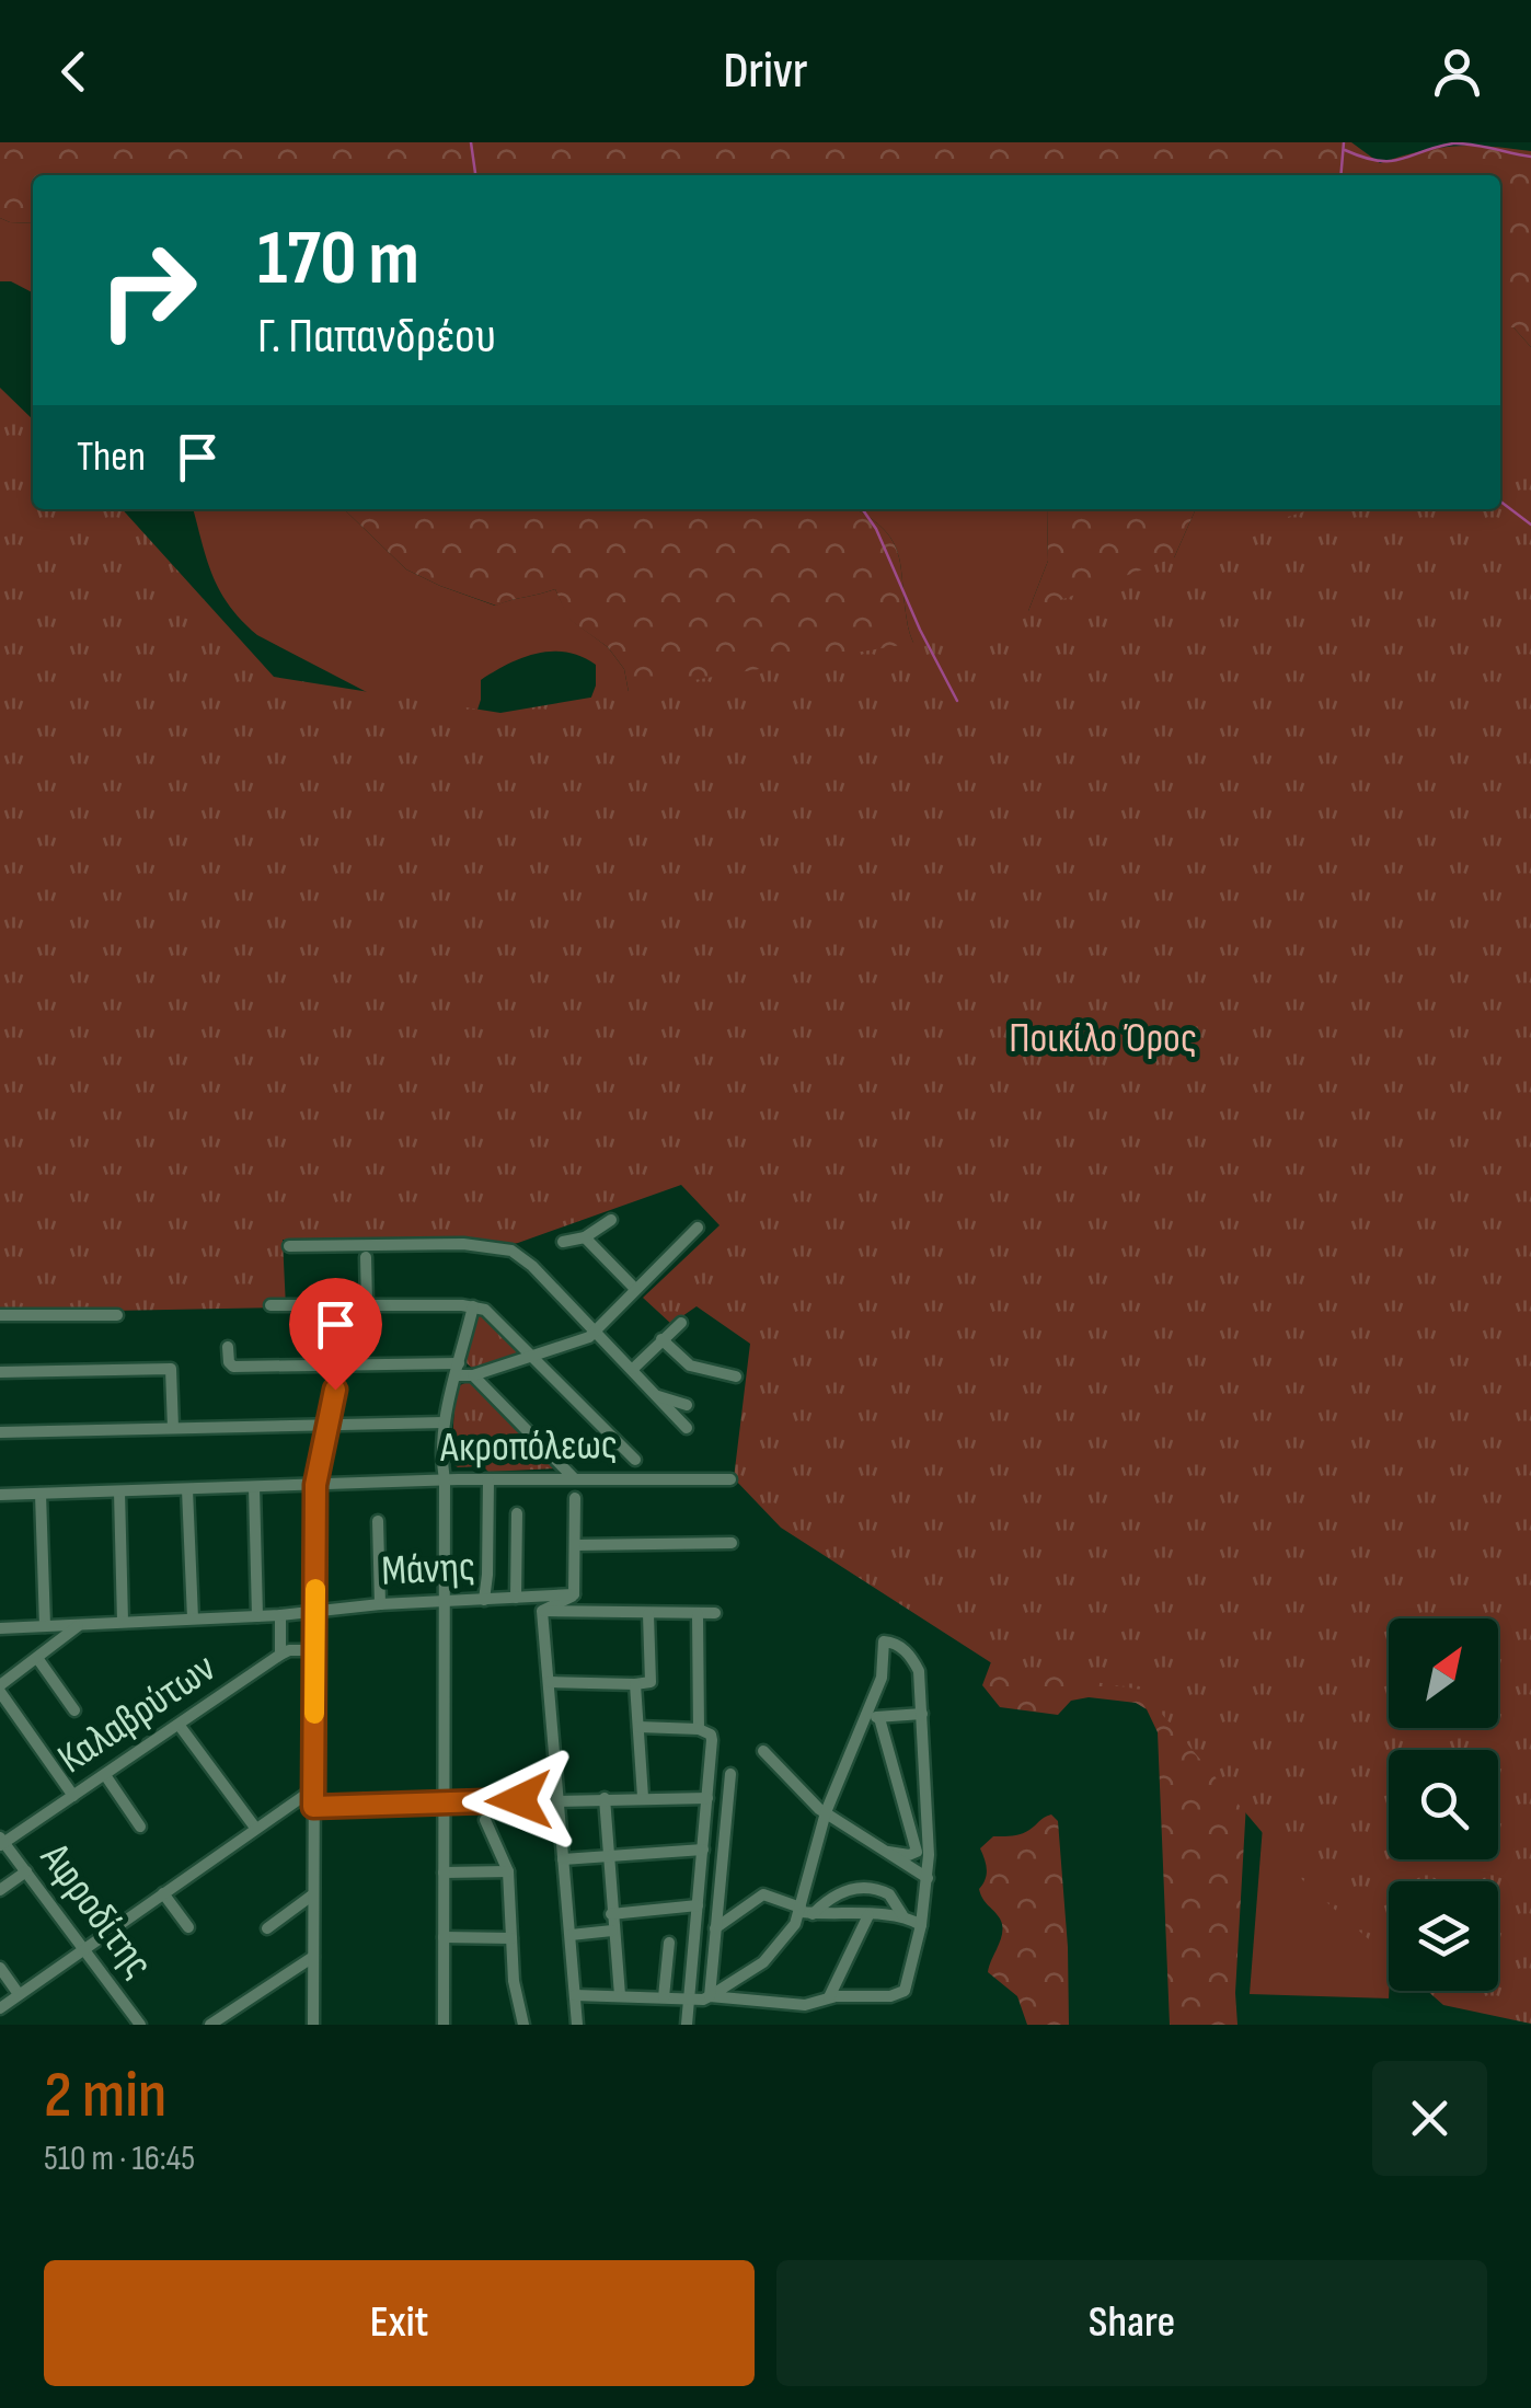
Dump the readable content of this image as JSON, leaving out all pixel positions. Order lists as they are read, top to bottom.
{
  "streets": {
    "street": [
      "Ακροπόλεως",
      "Μάνης",
      "Καλαβρύτων",
      "Αφροδίτης"
    ]
  },
  "crossings": [
    ["Καλαβρύτων", "Αφροδίτης"]
  ],
  "parks": ["Ποικίλο Όρος"],
  "north": "top right",
  "page": {
    "header": "Drivr",
    "turn": ["170 m", "Γ. Παπανδρέου"],
    "then": "Then",
    "heading": ["2 min", "510 m · 16:45"],
    "buttons": ["Exit", "Share"]
  }
}
